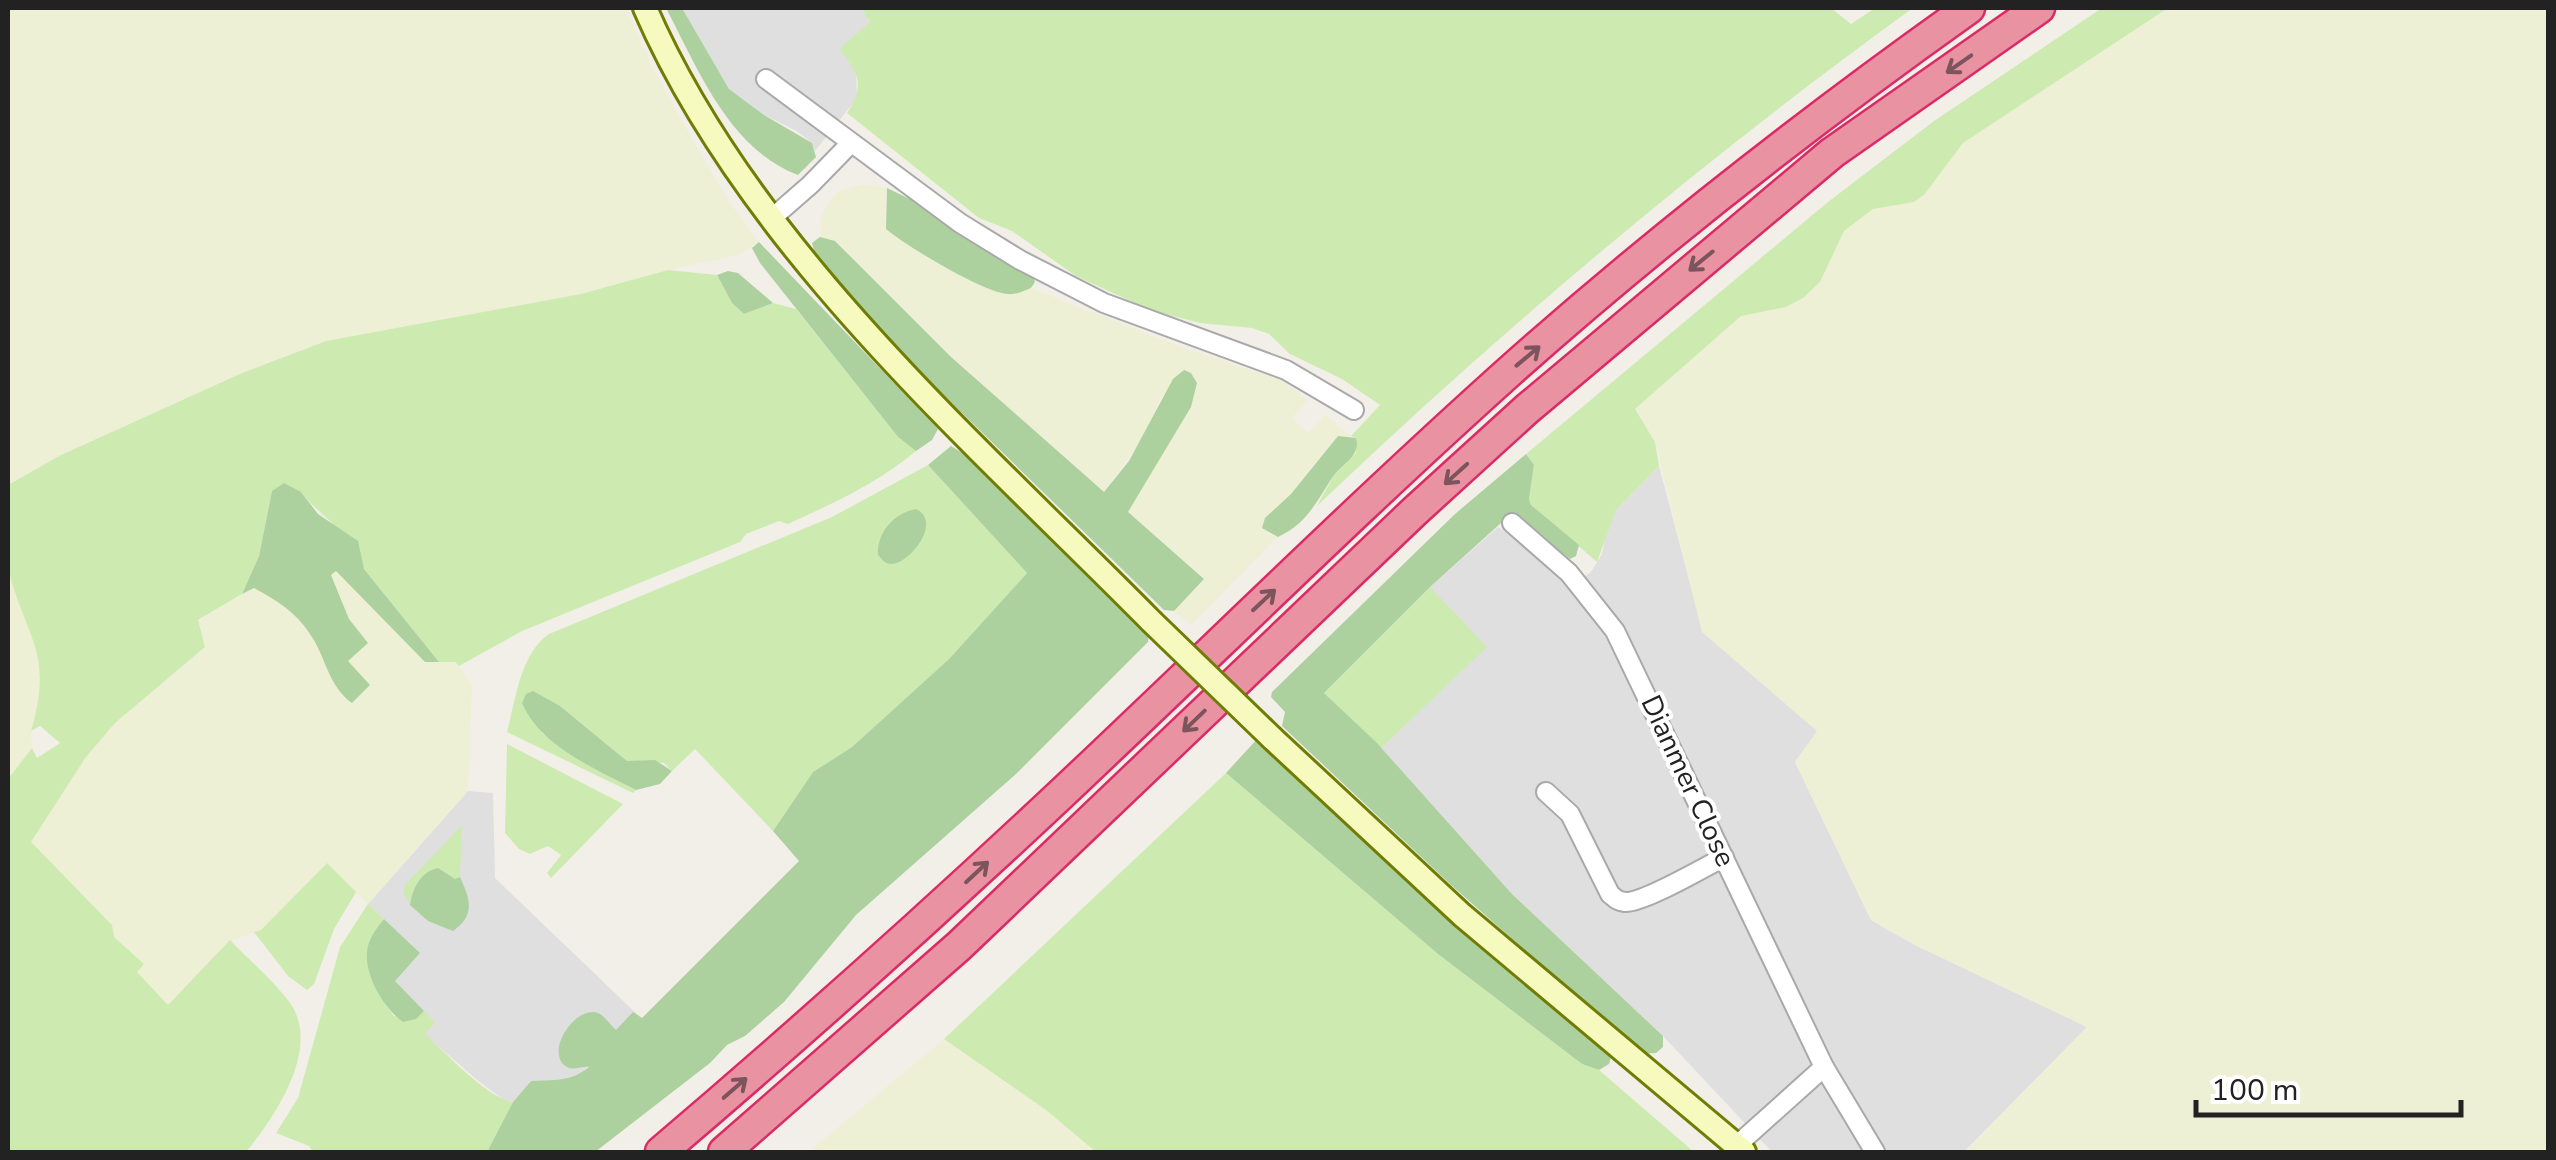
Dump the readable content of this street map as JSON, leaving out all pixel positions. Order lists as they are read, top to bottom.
{
  "streets": {
    "street": ["Dianmer Close"]
  },
  "scale_bar": "100 m"
}
